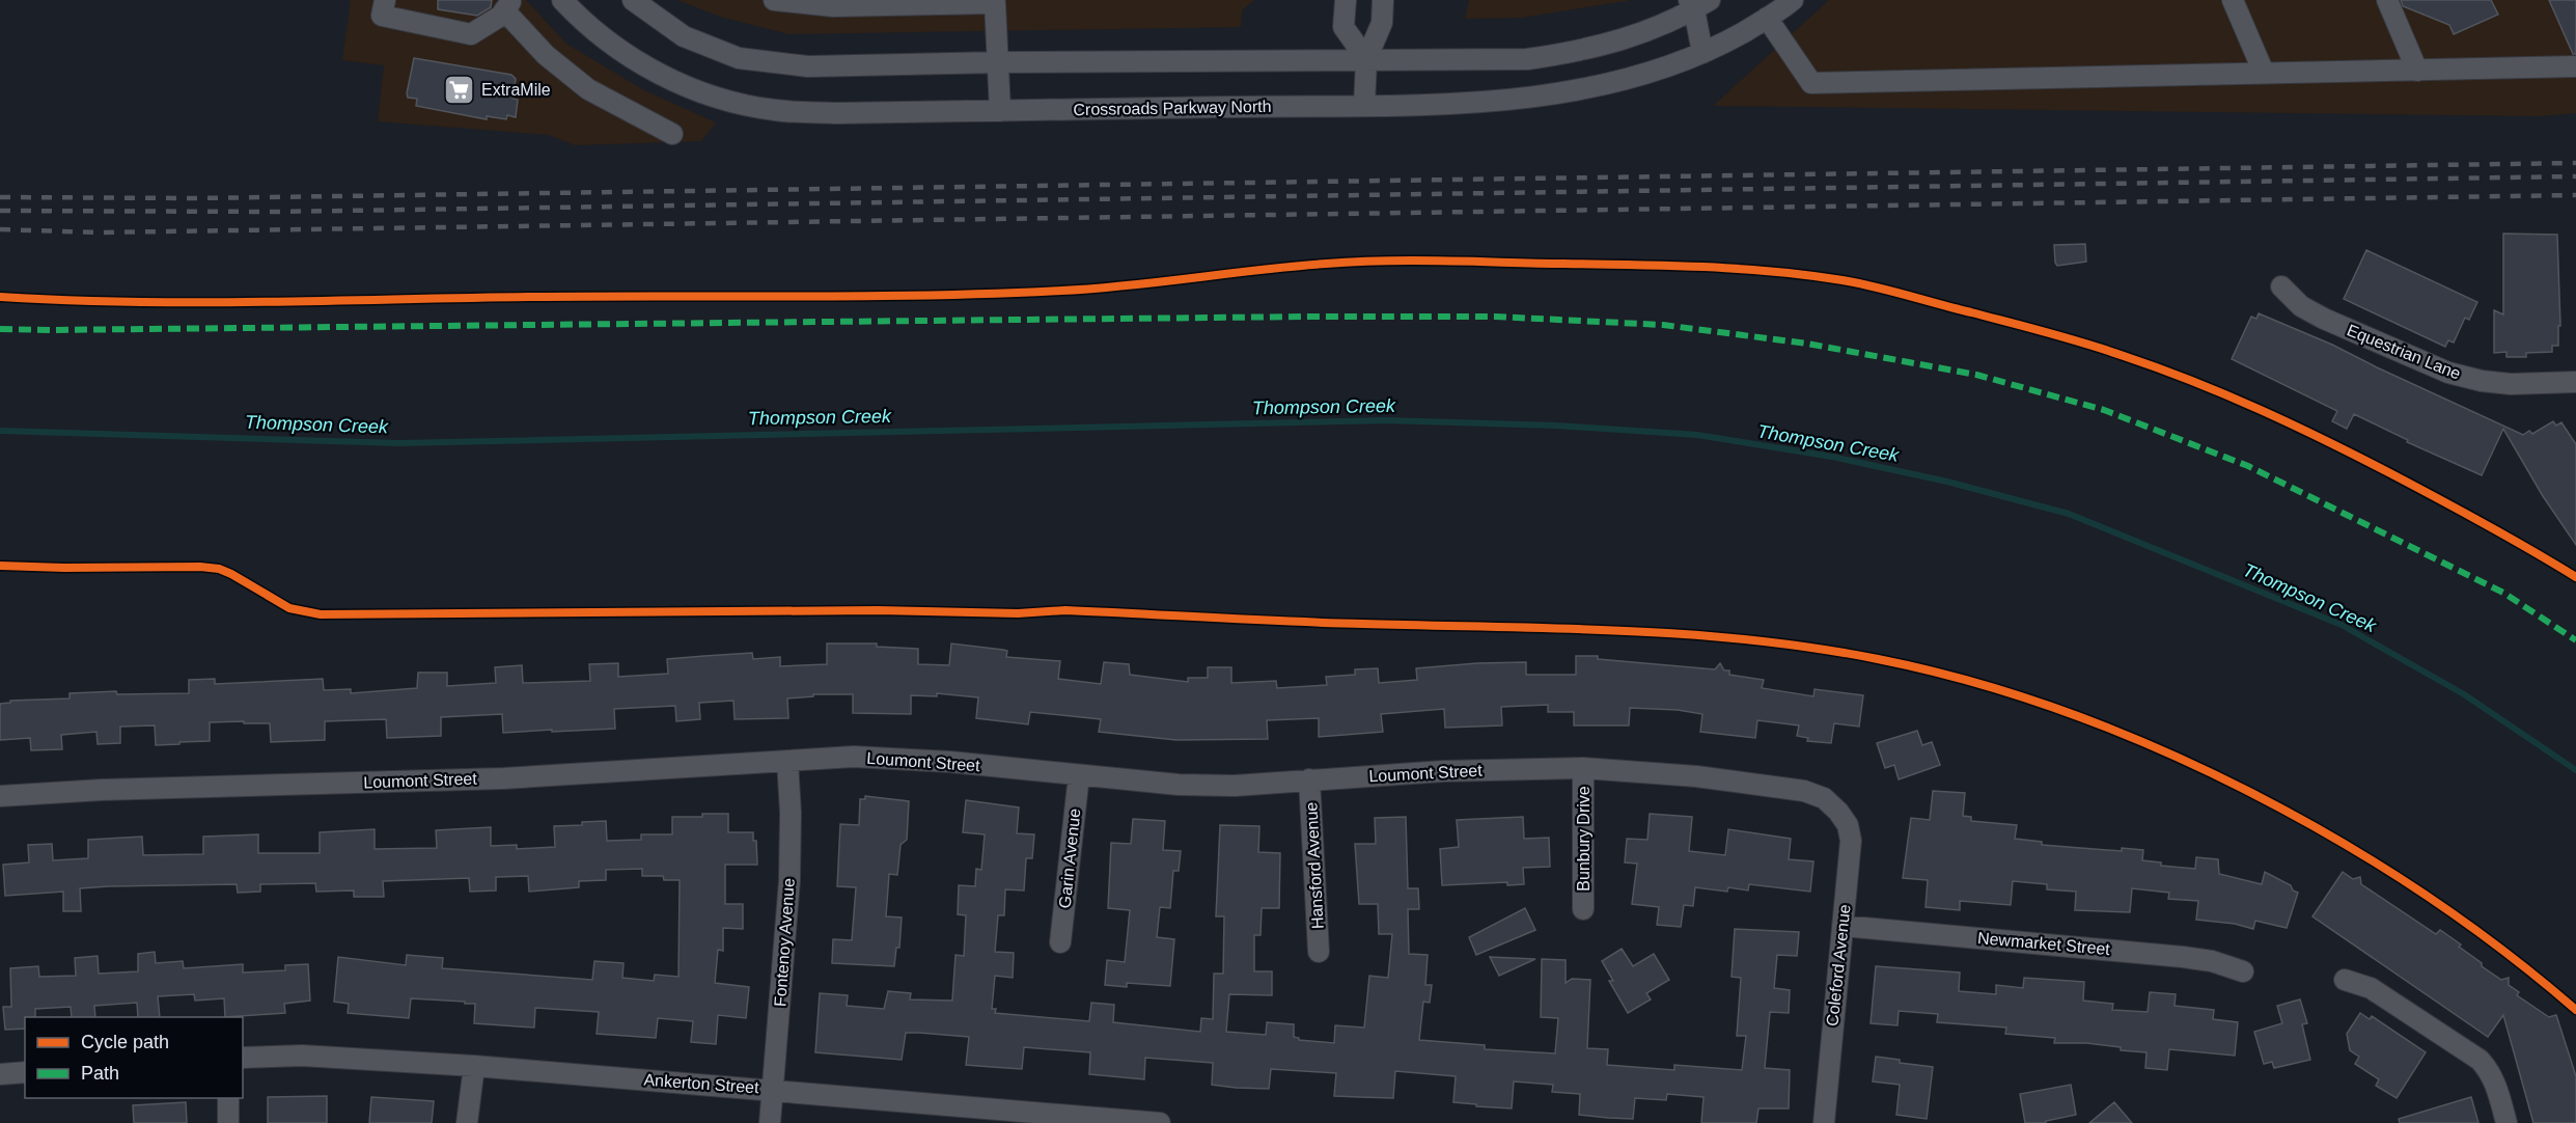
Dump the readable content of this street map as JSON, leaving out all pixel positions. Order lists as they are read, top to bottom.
{
  "streets": {
    "street": [
      "Crossroads Parkway North",
      "Equestrian Lane",
      "Loumont Street",
      "Bunbury Drive",
      "Garin Avenue",
      "Hansford Avenue",
      "Fontenoy Avenue",
      "Newmarket Street",
      "Coleford Avenue",
      "Ankerton Street"
    ]
  },
  "crossings": [
    ["Loumont Street", "Bunbury Drive"],
    ["Loumont Street", "Garin Avenue"],
    ["Loumont Street", "Hansford Avenue"],
    ["Loumont Street", "Fontenoy Avenue"],
    ["Loumont Street", "Coleford Avenue"],
    ["Fontenoy Avenue", "Ankerton Street"],
    ["Newmarket Street", "Coleford Avenue"]
  ],
  "water": ["Thompson Creek"],
  "places": {
    "supermarket": ["ExtraMile"]
  },
  "legend": ["Cycle path", "Path"]
}
